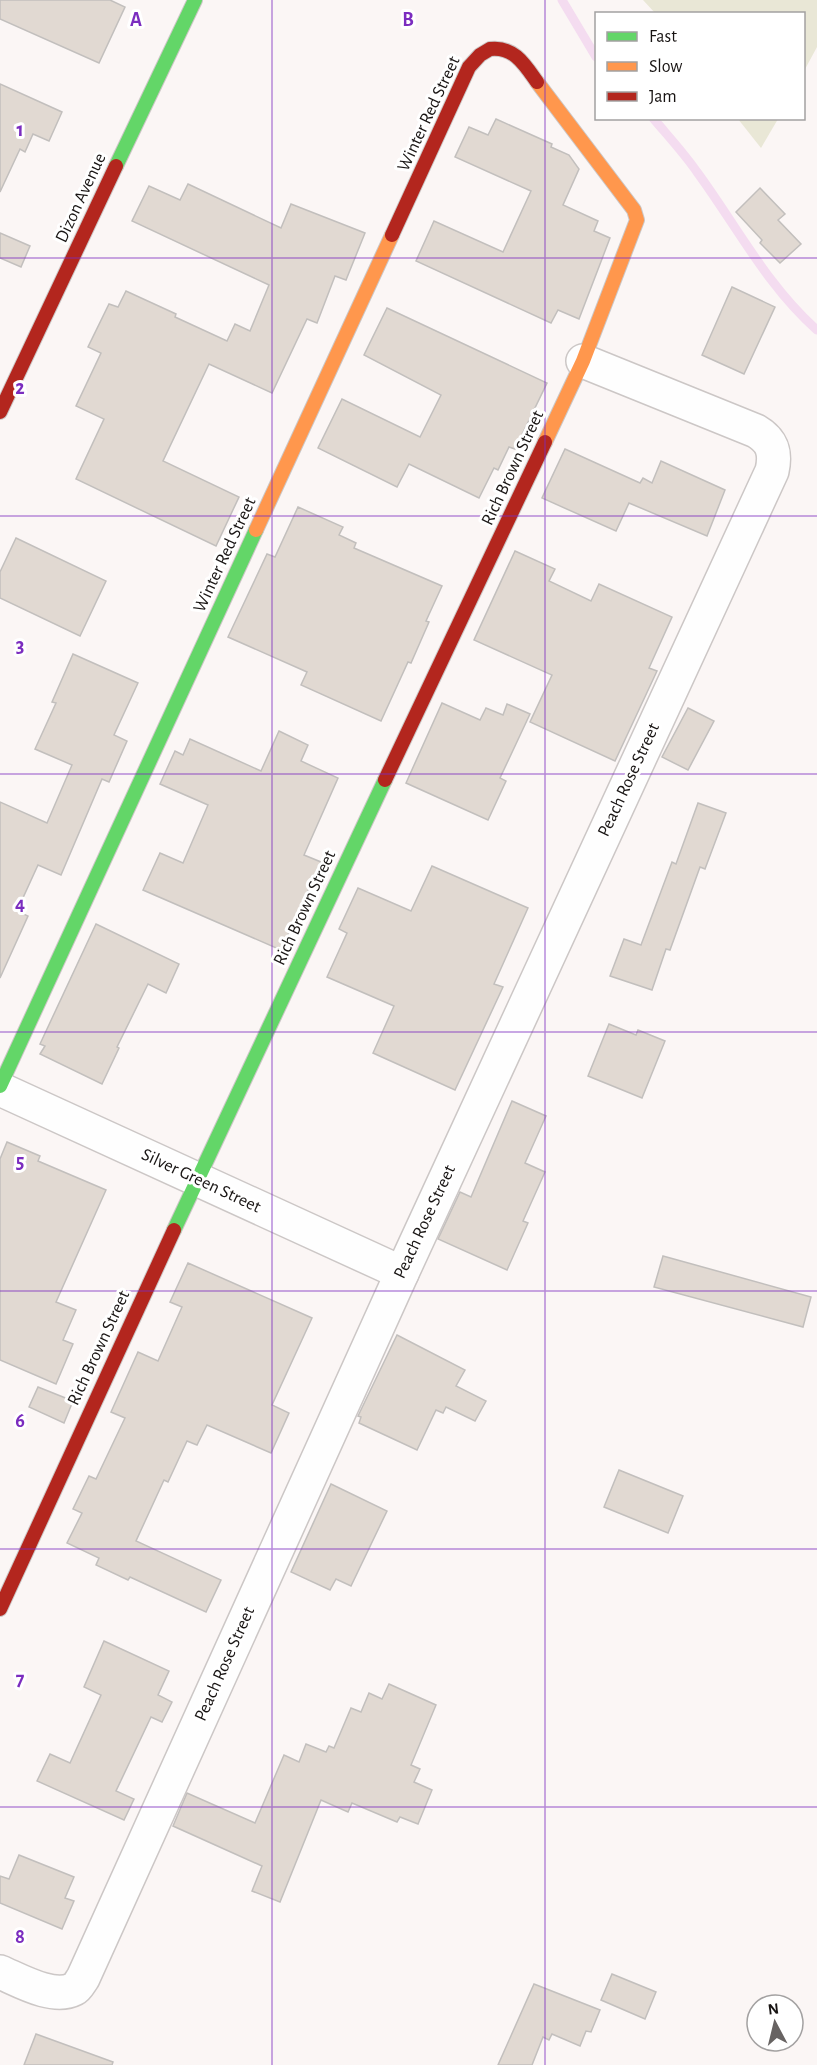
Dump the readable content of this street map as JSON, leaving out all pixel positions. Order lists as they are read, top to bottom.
{
  "streets": {
    "street": [
      "Winter Red Street",
      "Dizon Avenue",
      "Rich Brown Street",
      "Peach Rose Street",
      "Silver Green Street"
    ]
  },
  "crossings": [
    ["Winter Red Street", "Rich Brown Street"],
    ["Winter Red Street", "Silver Green Street"],
    ["Rich Brown Street", "Peach Rose Street"],
    ["Rich Brown Street", "Silver Green Street"],
    ["Peach Rose Street", "Silver Green Street"]
  ],
  "legend": ["Fast", "Slow", "Jam"],
  "north": "top",
  "grid": {
    "columns": ["A", "B"],
    "rows": [
      "1",
      "2",
      "3",
      "4",
      "5",
      "6",
      "7",
      "8"
    ]
  }
}
